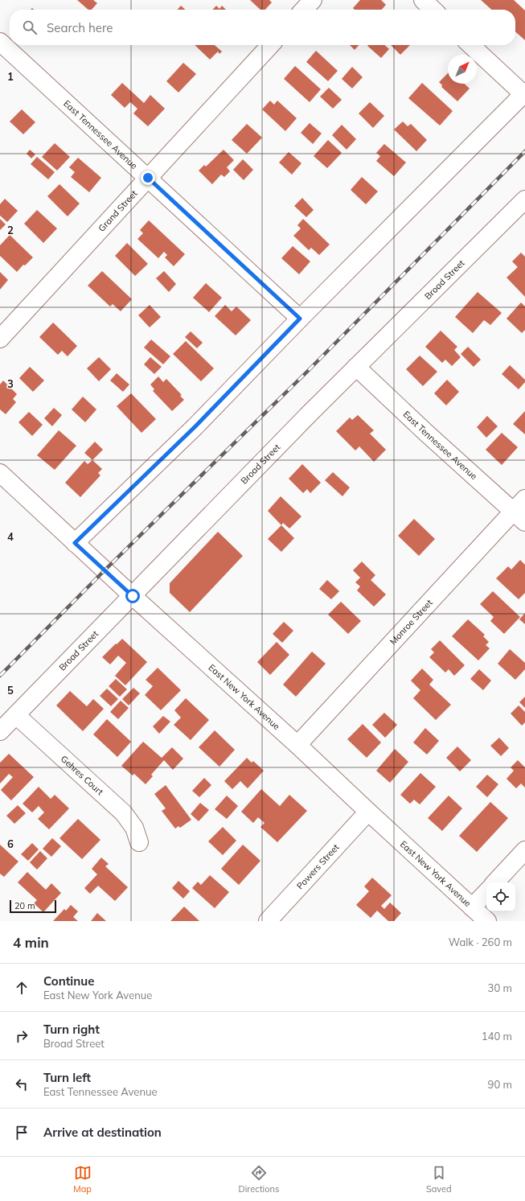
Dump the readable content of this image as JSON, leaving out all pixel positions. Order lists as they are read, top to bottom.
{
  "streets": {
    "street": [
      "East Tennessee Avenue",
      "Grand Street",
      "Broad Street",
      "Monroe Street",
      "East New York Avenue",
      "Gehres Court",
      "Powers Street"
    ]
  },
  "crossings": [
    ["East Tennessee Avenue", "Grand Street"],
    ["East Tennessee Avenue", "Broad Street"],
    ["East Tennessee Avenue", "Monroe Street"],
    ["Broad Street", "East New York Avenue"],
    ["Broad Street", "Gehres Court"],
    ["Monroe Street", "East New York Avenue"],
    ["East New York Avenue", "Powers Street"]
  ],
  "scale_bar": "20 m",
  "north": "top right",
  "page": {
    "search": "Search here",
    "scale": "20 m",
    "heading": ["4 min", "Walk · 260 m"],
    "list": [
      ["Continue", "East New York Avenue", "30 m"],
      ["Turn right", "Broad Street", "140 m"],
      ["Turn left", "East Tennessee Avenue", "90 m"],
      "Arrive at destination"
    ],
    "nav": ["Map", "Directions", "Saved"]
  },
  "grid": {
    "rows": [
      "1",
      "2",
      "3",
      "4",
      "5",
      "6"
    ]
  }
}
